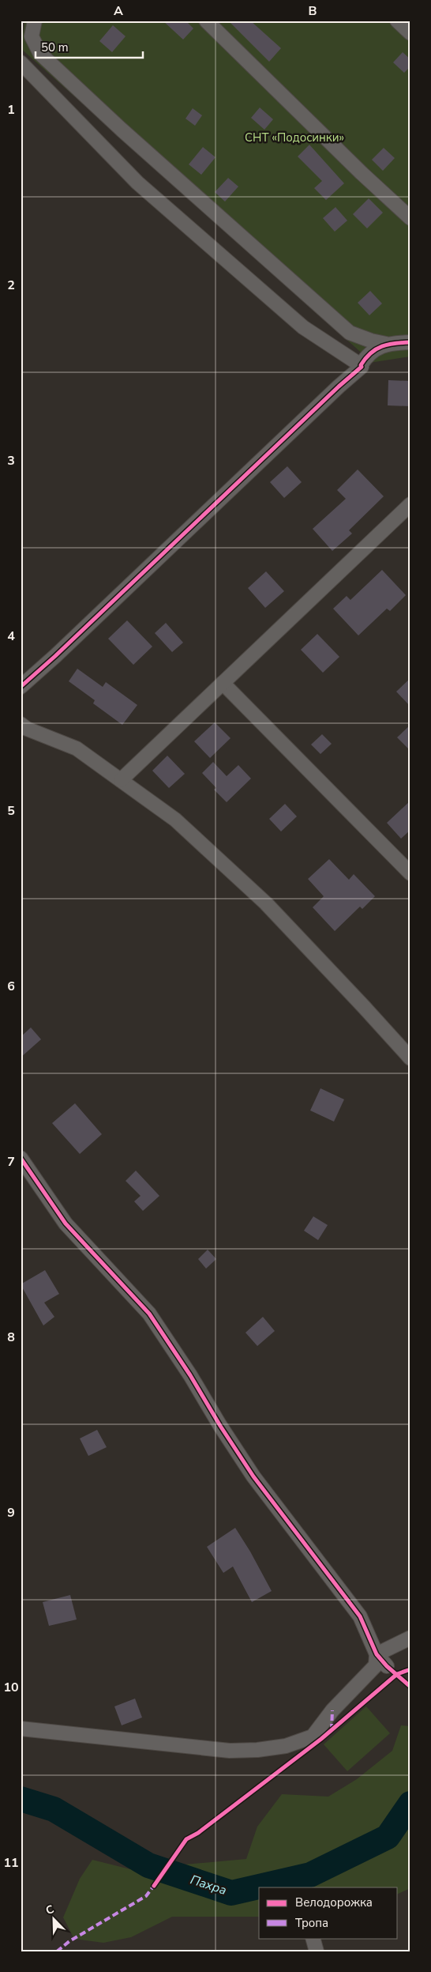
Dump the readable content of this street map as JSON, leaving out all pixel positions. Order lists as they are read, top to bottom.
{
  "water": ["Пахра"],
  "parks": ["СНТ «Подосинки»"],
  "legend": ["Велодорожка", "Тропа"],
  "scale_bar": "50 m",
  "north": "top left",
  "grid": {
    "columns": ["A", "B"],
    "rows": [
      "1",
      "2",
      "3",
      "4",
      "5",
      "6",
      "7",
      "8",
      "9",
      "10",
      "11"
    ]
  }
}
